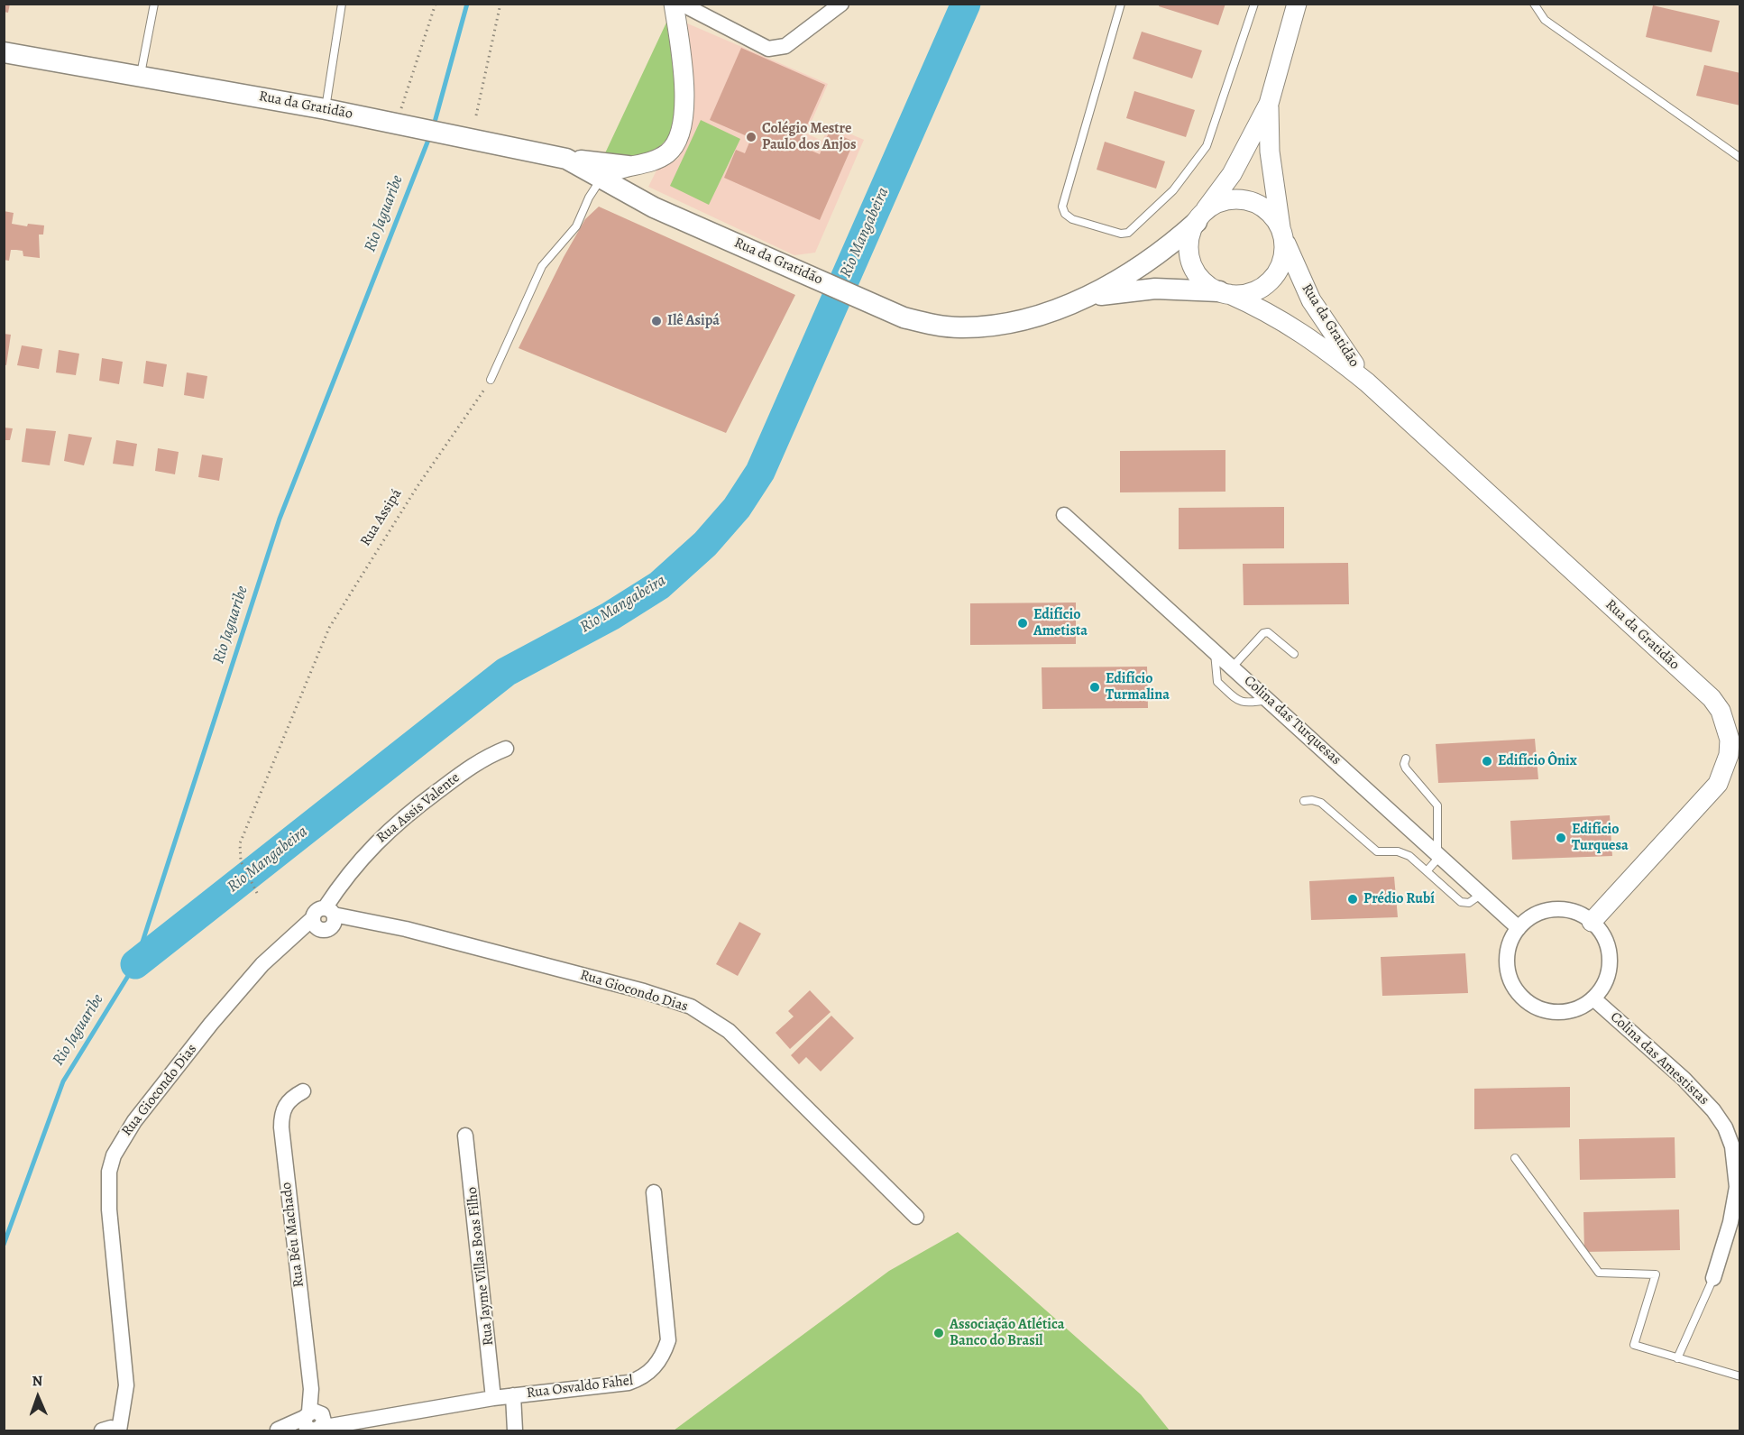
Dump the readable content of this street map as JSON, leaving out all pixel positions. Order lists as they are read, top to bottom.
{
  "streets": {
    "main road": ["Rua da Gratidão"],
    "street": [
      "Colina das Turquesas",
      "Rua Assis Valente",
      "Rua Giocondo Dias",
      "Colina das Amestistas",
      "Rua Béu Machado",
      "Rua Jayme Villas Boas Filho",
      "Rua Osvaldo Fahel"
    ],
    "path": ["Rua Assipá"]
  },
  "crossings": [
    ["Rua da Gratidão", "Colina das Turquesas"],
    ["Rua da Gratidão", "Colina das Amestistas"],
    ["Colina das Turquesas", "Colina das Amestistas"],
    ["Rua Assis Valente", "Rua Giocondo Dias"],
    ["Rua Béu Machado", "Rua Osvaldo Fahel"],
    ["Rua Jayme Villas Boas Filho", "Rua Osvaldo Fahel"]
  ],
  "water": ["Rio Jaguaribe", "Rio Mangabeira"],
  "places": [
    "Colégio Mestre Paulo dos Anjos",
    "Ilê Asipá",
    "Edifício Ametista",
    "Edifício Turmalina",
    "Edifício Ônix",
    "Edifício Turquesa",
    "Prédio Rubí",
    "Associação Atlética Banco do Brasil"
  ],
  "north": "top"
}
